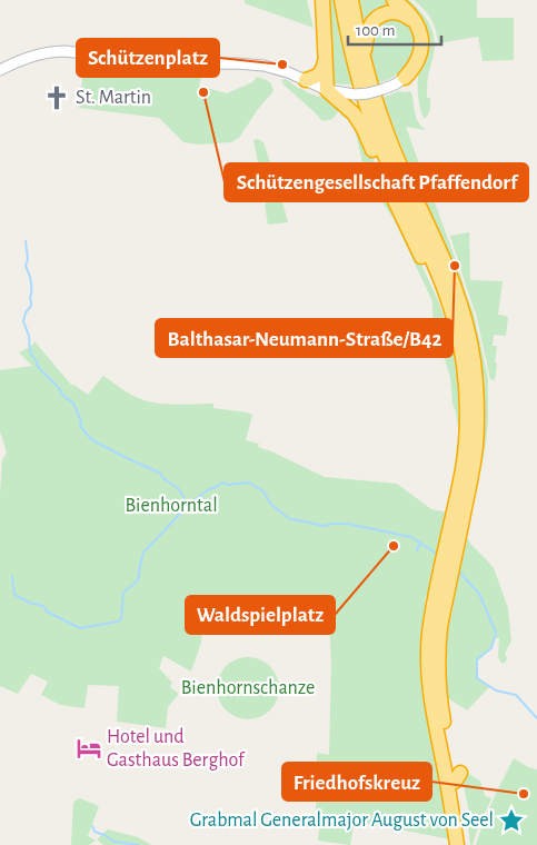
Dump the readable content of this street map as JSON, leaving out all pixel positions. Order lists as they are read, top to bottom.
{
  "parks": ["Bienhorntal", "Bienhornschanze"],
  "places": {
    "other": [
      "Schützenplatz",
      "Schützengesellschaft Pfaffendorf",
      "Balthasar-Neumann-Straße/B42",
      "Waldspielplatz",
      "Friedhofskreuz"
    ],
    "church": ["St. Martin"],
    "hotel": ["Hotel und Gasthaus Berghof"],
    "place": ["Grabmal Generalmajor August von Seel"]
  },
  "scale_bar": "100 m"
}
